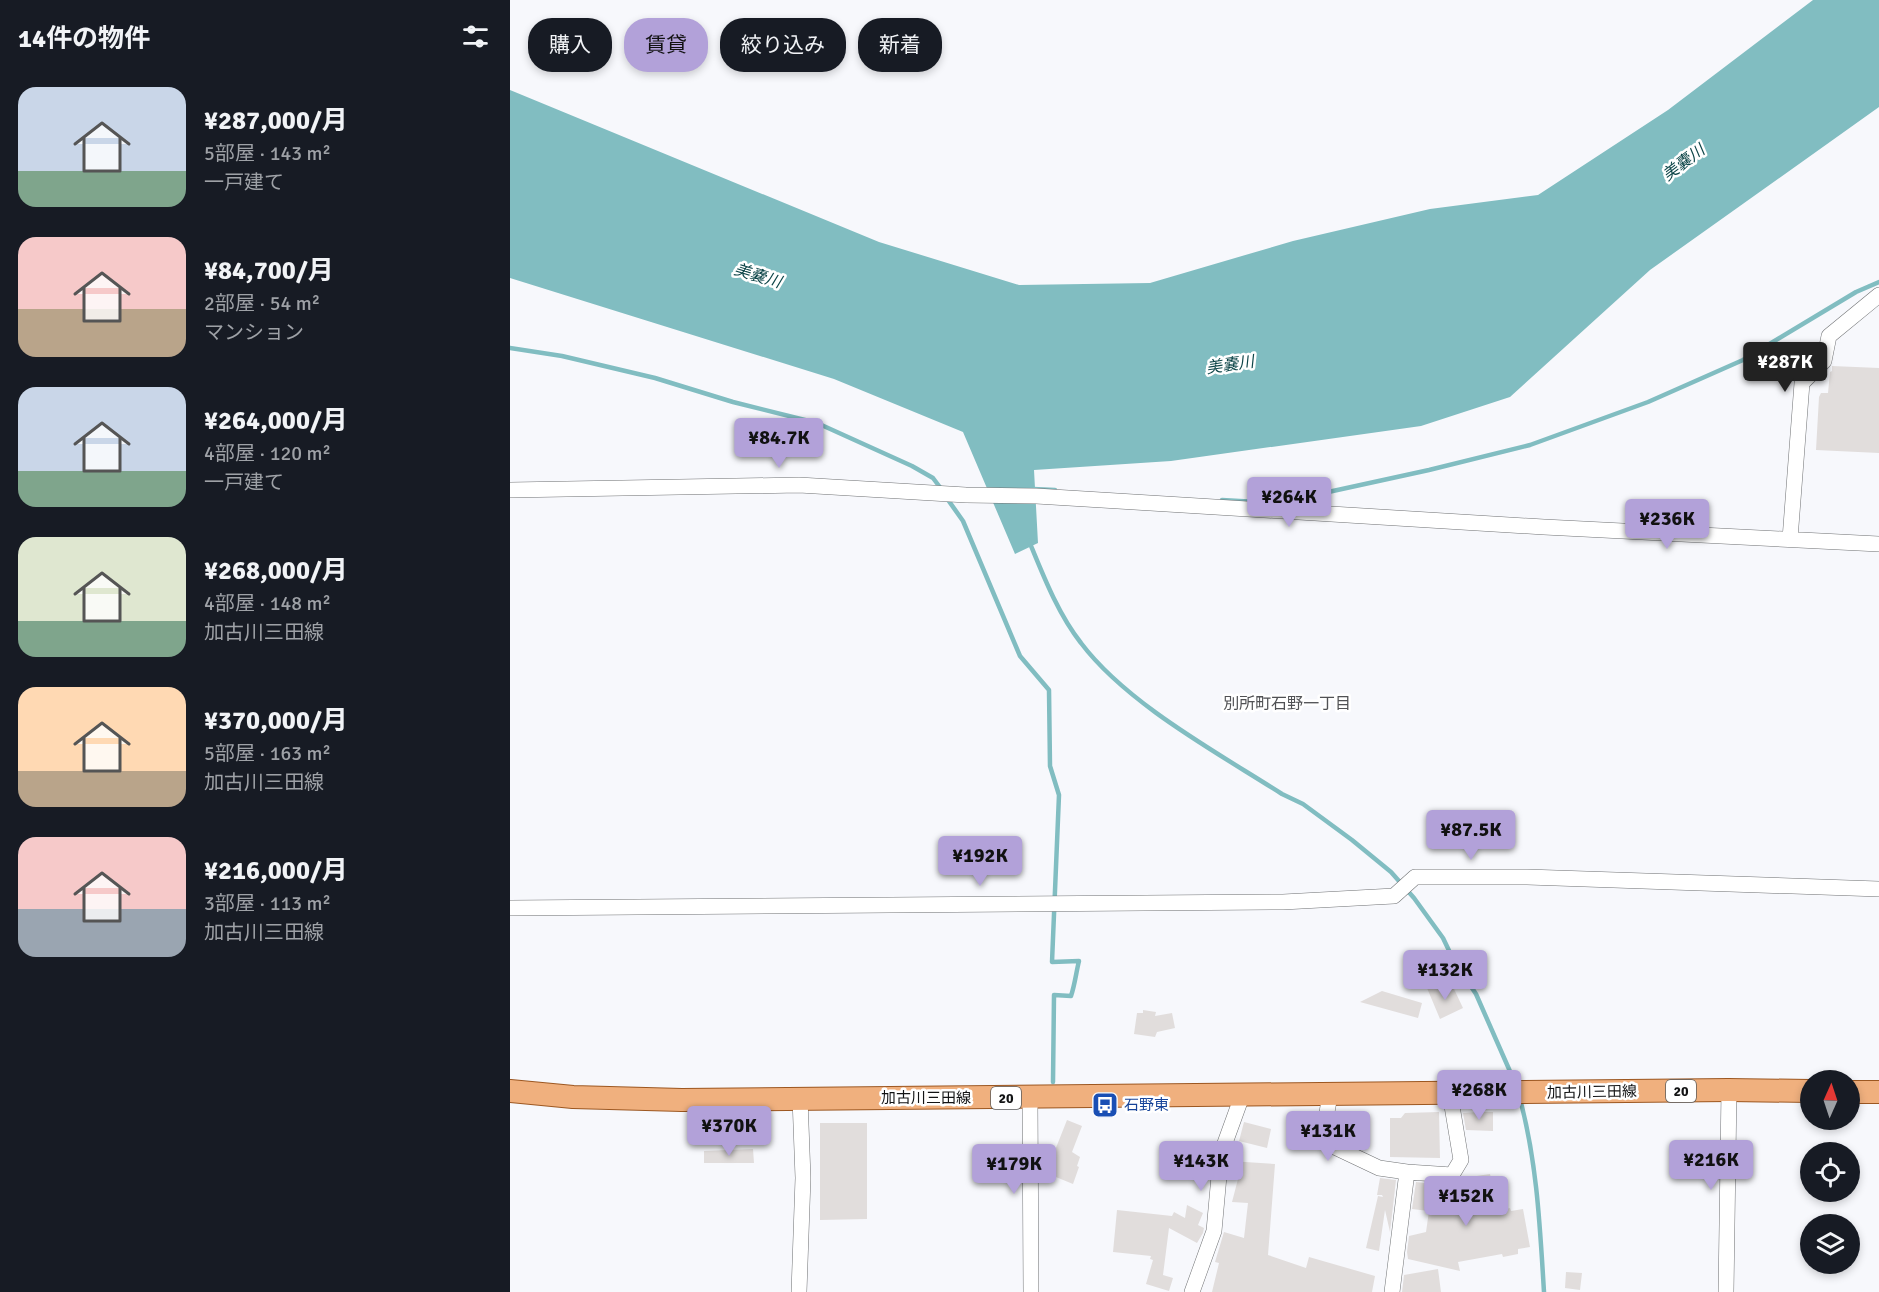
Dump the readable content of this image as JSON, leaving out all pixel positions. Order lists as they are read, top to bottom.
{
  "streets": {
    "main road": ["20", "加古川三田線"]
  },
  "districts": ["別所町石野一丁目"],
  "water": ["美嚢川"],
  "places": {
    "bus stop": ["石野東"]
  },
  "north": "top",
  "page": {
    "heading": "14件の物件",
    "chip": [
      "購入",
      "賃貸",
      "絞り込み",
      "新着"
    ],
    "list": [
      {
        "name": "¥287,000/月",
        "note": "5部屋 · 143 m² · 一戸建て"
      },
      {
        "name": "¥84,700/月",
        "note": "2部屋 · 54 m² · マンション"
      },
      {
        "name": "¥264,000/月",
        "note": "4部屋 · 120 m² · 一戸建て"
      },
      {
        "name": "¥268,000/月",
        "note": "4部屋 · 148 m² · 加古川三田線"
      },
      {
        "name": "¥370,000/月",
        "note": "5部屋 · 163 m² · 加古川三田線"
      },
      {
        "name": "¥216,000/月",
        "note": "3部屋 · 113 m² · 加古川三田線"
      }
    ],
    "price": [
      "¥287K",
      "¥84.7K",
      "¥264K",
      "¥236K",
      "¥87.5K",
      "¥192K",
      "¥132K",
      "¥268K",
      "¥370K",
      "¥131K",
      "¥216K",
      "¥143K",
      "¥179K",
      "¥152K"
    ]
  }
}
